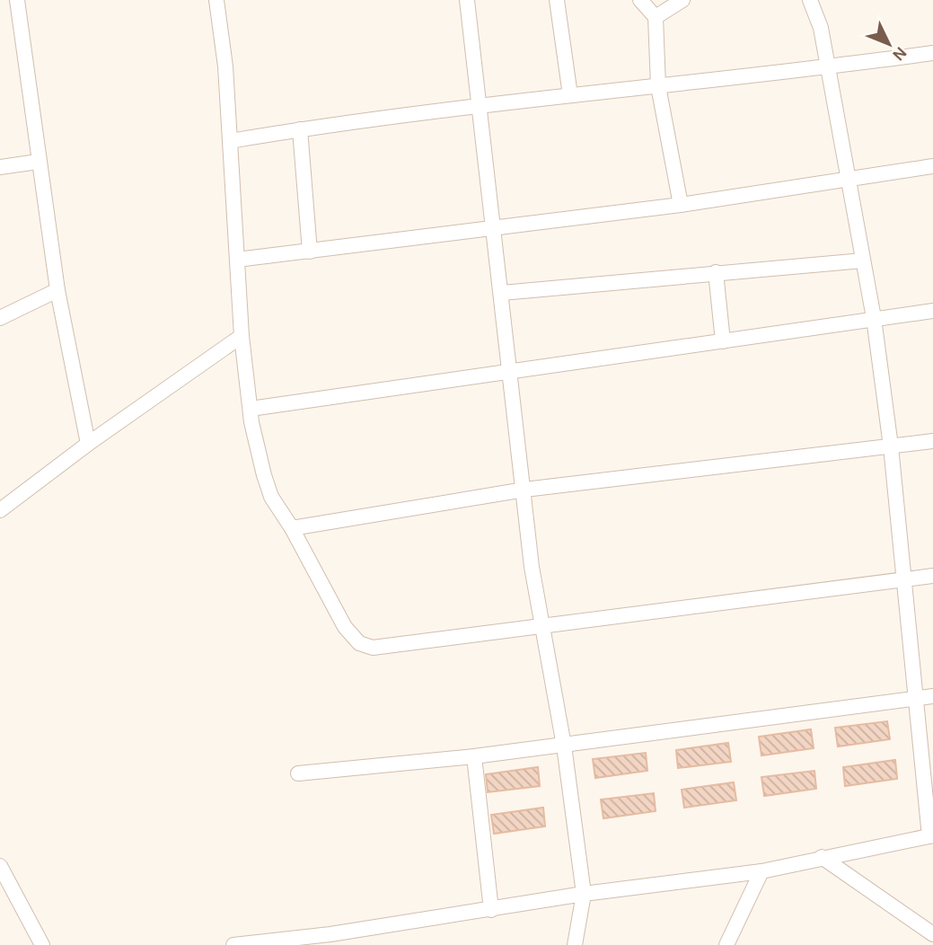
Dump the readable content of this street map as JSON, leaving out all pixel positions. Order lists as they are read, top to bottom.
{
  "north": "bottom right"
}
